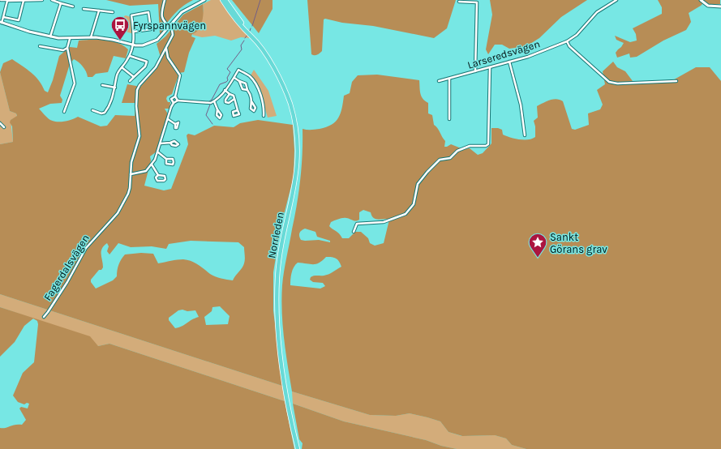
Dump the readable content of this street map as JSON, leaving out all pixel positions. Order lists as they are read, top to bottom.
{
  "streets": {
    "highway": ["Norrleden"],
    "street": ["Larseredsvägen", "Fagerdalsvägen"]
  },
  "places": {
    "bus stop": ["Fyrspannvägen"],
    "place": ["Sankt Görans grav"]
  }
}
